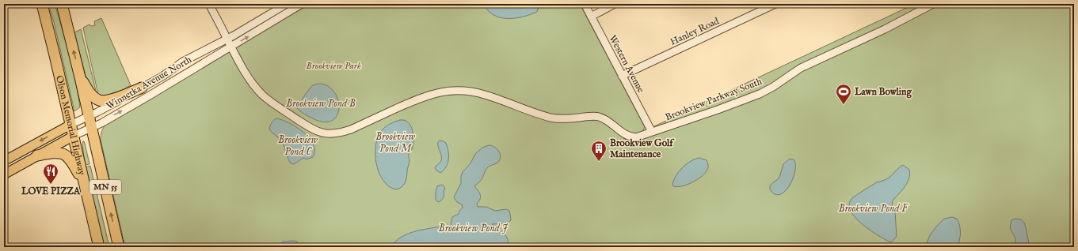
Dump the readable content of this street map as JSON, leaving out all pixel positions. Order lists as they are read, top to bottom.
{
  "streets": {
    "highway": ["Olson Memorial Highway", "MN 55"],
    "main road": ["Winnetka Avenue North"],
    "street": ["Hanley Road", "Western Avenue", "Brookview Parkway South"]
  },
  "crossings": [
    ["Hanley Road", "Western Avenue"],
    ["Western Avenue", "Brookview Parkway South"],
    ["Winnetka Avenue North", "Brookview Parkway South"],
    ["Winnetka Avenue North", "Olson Memorial Highway"]
  ],
  "water": [
    "Brookview Pond B",
    "Brookview Pond M",
    "Brookview Pond C",
    "Brookview Pond F",
    "Brookview Pond J"
  ],
  "parks": ["Brookview Park"],
  "places": {
    "sports": ["Lawn Bowling"],
    "building": ["Brookview Golf Maintenance"],
    "restaurant": ["LOVE PIZZA"]
  }
}
